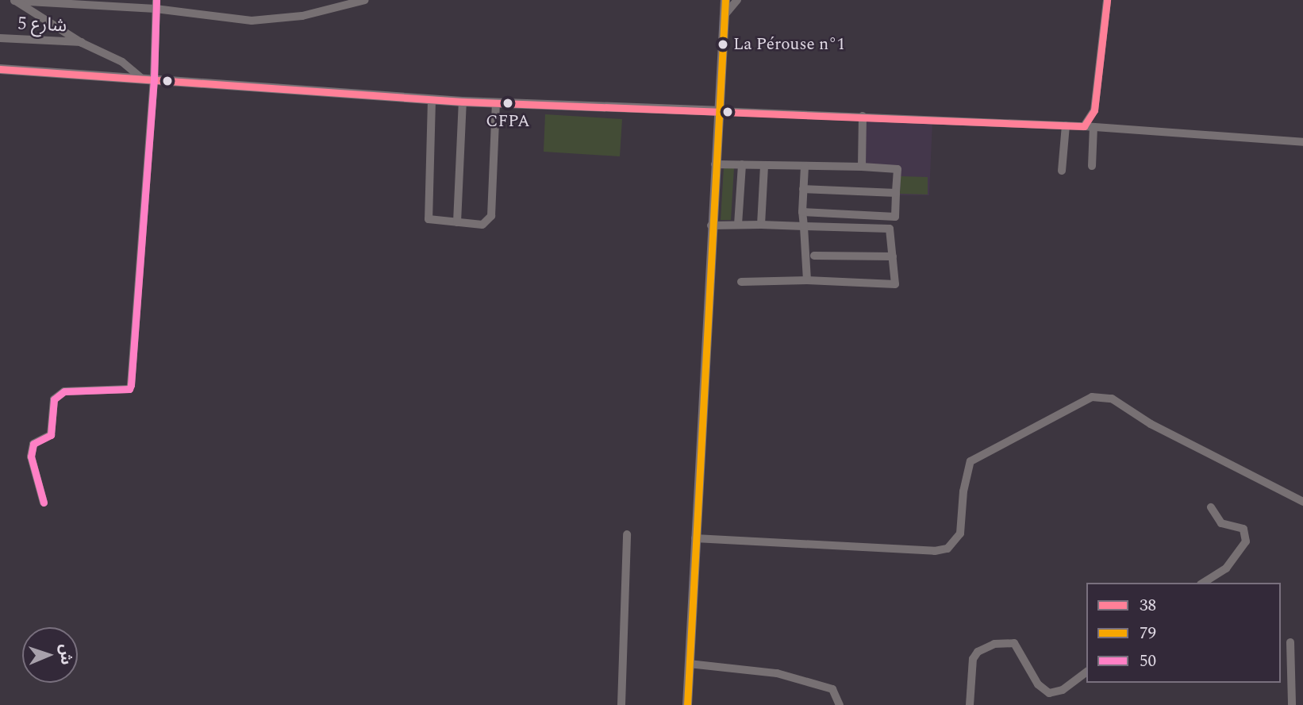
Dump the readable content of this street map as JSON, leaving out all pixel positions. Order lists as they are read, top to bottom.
{
  "streets": {
    "street": ["شارع 5"]
  },
  "places": ["La Pérouse n°1", "CFPA"],
  "lines": ["transit line 38", "transit line 79", "transit line 50"],
  "legend": ["38", "79", "50"],
  "north": "right"
}
